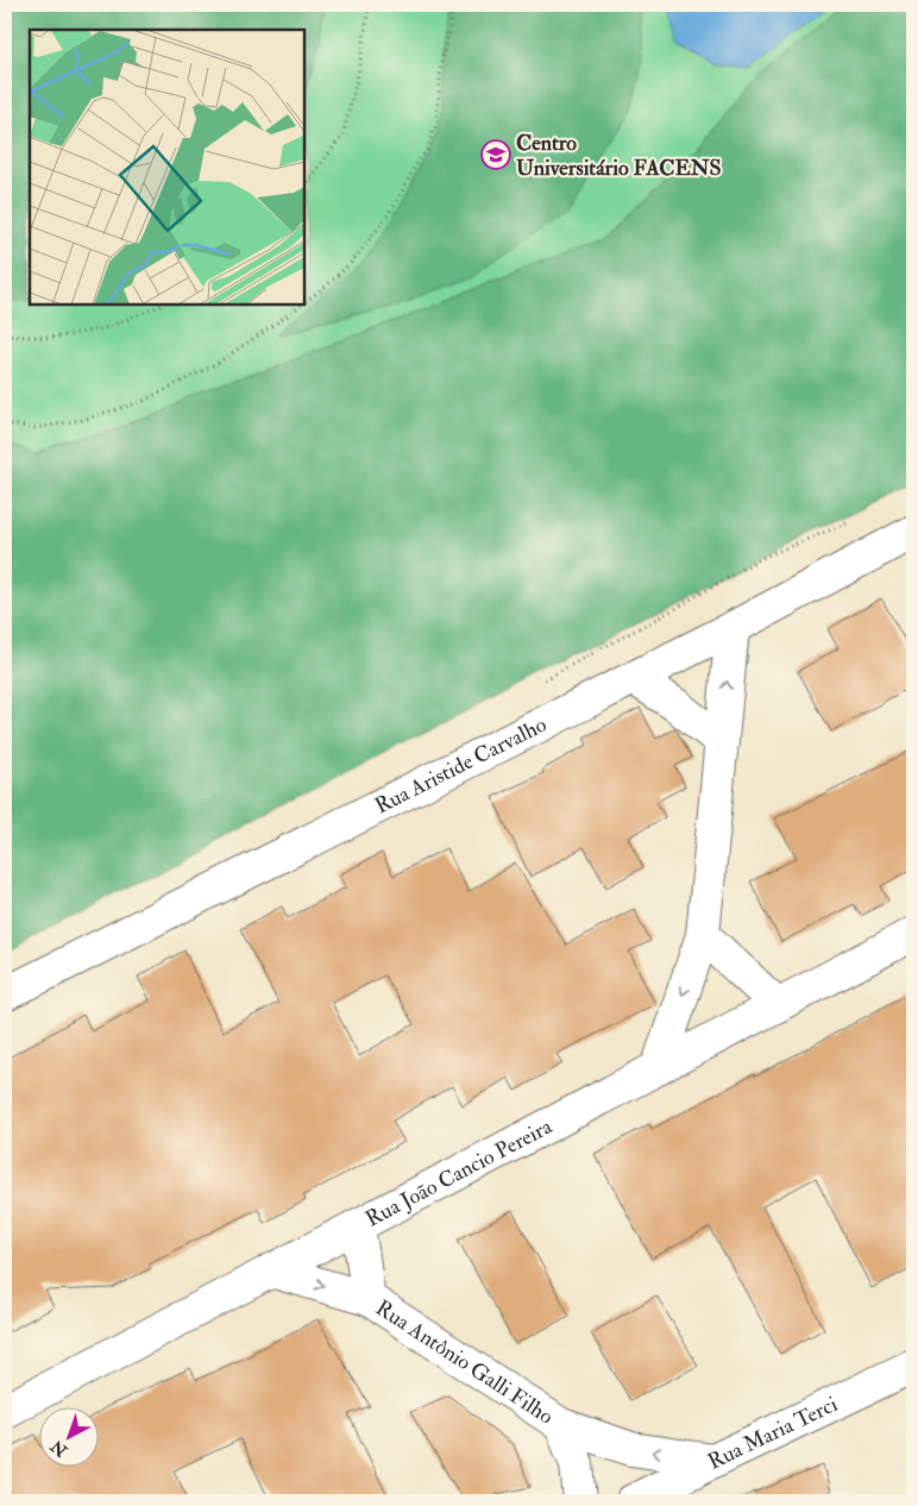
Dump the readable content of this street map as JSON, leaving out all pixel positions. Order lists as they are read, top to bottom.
{
  "streets": {
    "street": [
      "Rua Aristide Carvalho",
      "Rua João Cancio Pereira",
      "Rua Antônio Galli Filho",
      "Rua Maria Terci"
    ]
  },
  "crossings": [
    ["Rua João Cancio Pereira", "Rua Antônio Galli Filho"],
    ["Rua Antônio Galli Filho", "Rua Maria Terci"]
  ],
  "places": {
    "school or university": ["Centro Universitário FACENS"]
  },
  "north": "bottom left"
}
